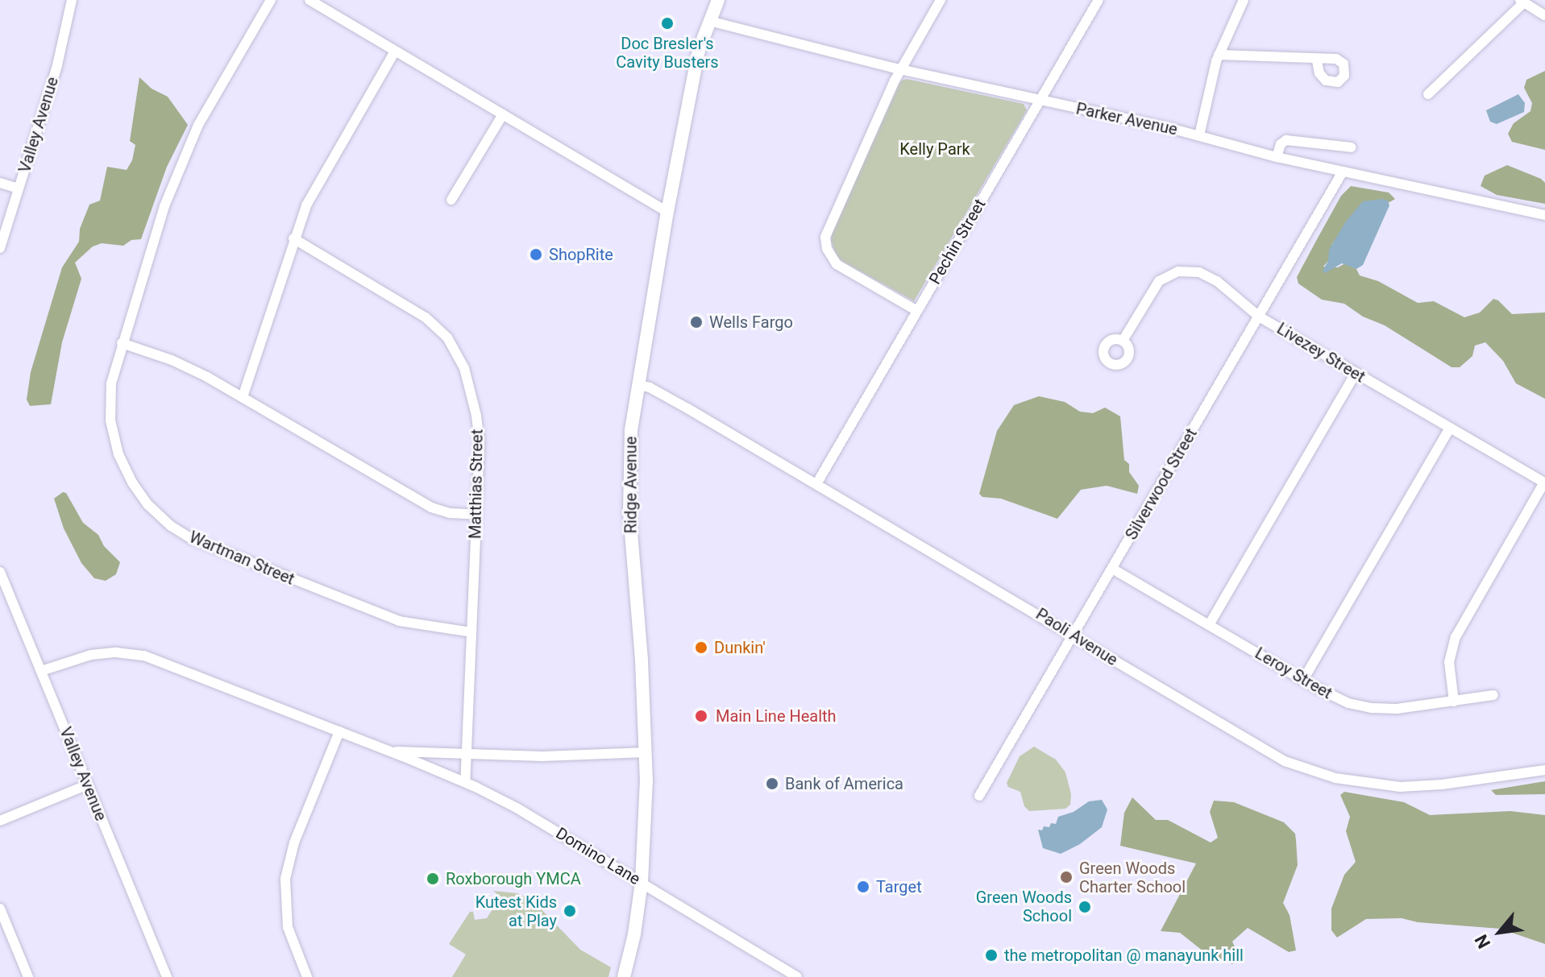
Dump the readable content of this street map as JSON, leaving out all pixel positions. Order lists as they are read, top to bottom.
{
  "streets": {
    "main road": ["Ridge Avenue"],
    "street": [
      "Parker Avenue",
      "Valley Avenue",
      "Pechin Street",
      "Livezey Street",
      "Matthias Street",
      "Silverwood Street",
      "Wartman Street",
      "Paoli Avenue",
      "Leroy Street",
      "Domino Lane"
    ]
  },
  "crossings": [
    ["Parker Avenue", "Pechin Street"],
    ["Parker Avenue", "Silverwood Street"],
    ["Parker Avenue", "Ridge Avenue"],
    ["Valley Avenue", "Domino Lane"],
    ["Pechin Street", "Paoli Avenue"],
    ["Livezey Street", "Silverwood Street"],
    ["Matthias Street", "Wartman Street"],
    ["Matthias Street", "Domino Lane"],
    ["Silverwood Street", "Paoli Avenue"],
    ["Silverwood Street", "Leroy Street"],
    ["Ridge Avenue", "Paoli Avenue"],
    ["Ridge Avenue", "Domino Lane"]
  ],
  "parks": ["Kelly Park"],
  "places": [
    "Doc Bresler's Cavity Busters",
    "ShopRite",
    "Wells Fargo",
    "Dunkin'",
    "Main Line Health",
    "Bank of America",
    "Green Woods Charter School",
    "Roxborough YMCA",
    "Target",
    "Green Woods School",
    "Kutest Kids at Play",
    "the metropolitan @ manayunk hill"
  ],
  "north": "bottom left"
}
